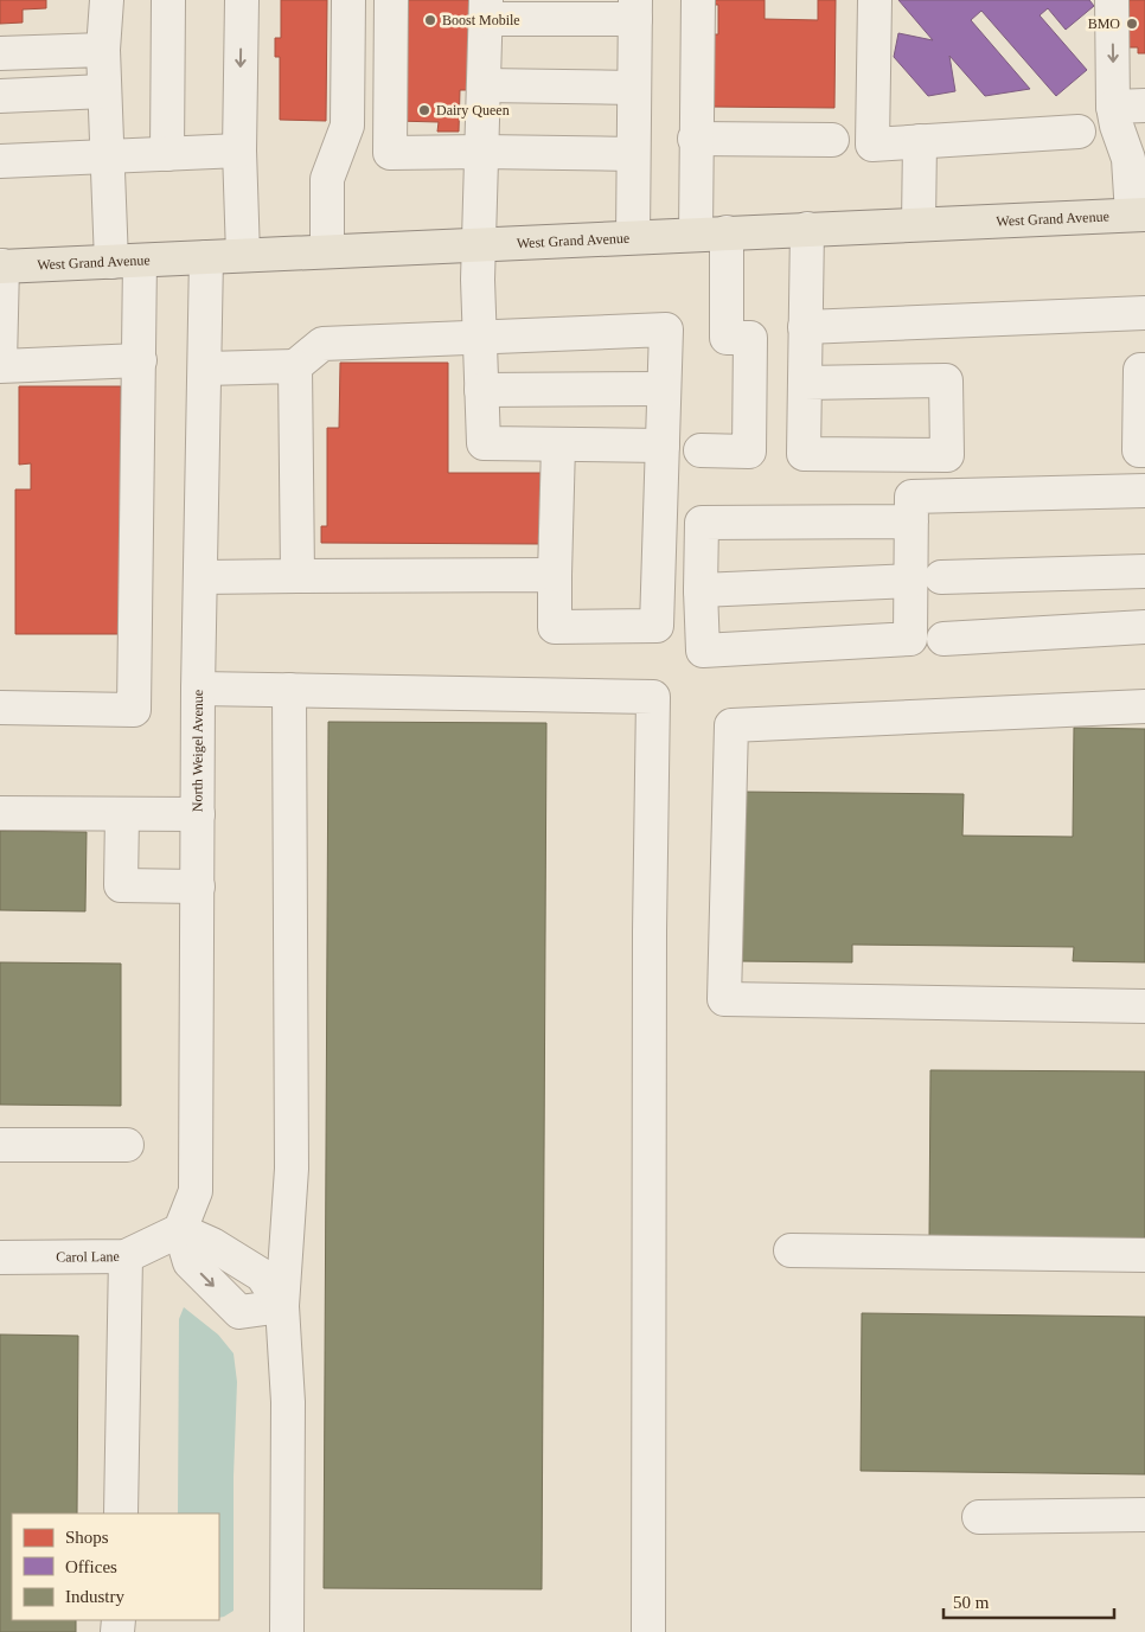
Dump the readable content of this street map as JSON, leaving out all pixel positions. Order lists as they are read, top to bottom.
{
  "streets": {
    "main road": ["West Grand Avenue"],
    "street": ["North Weigel Avenue", "Carol Lane"]
  },
  "crossings": [
    ["West Grand Avenue", "North Weigel Avenue"],
    ["North Weigel Avenue", "Carol Lane"]
  ],
  "places": ["Boost Mobile", "BMO", "Dairy Queen"],
  "legend": ["Shops", "Offices", "Industry"],
  "scale_bar": "50 m"
}
